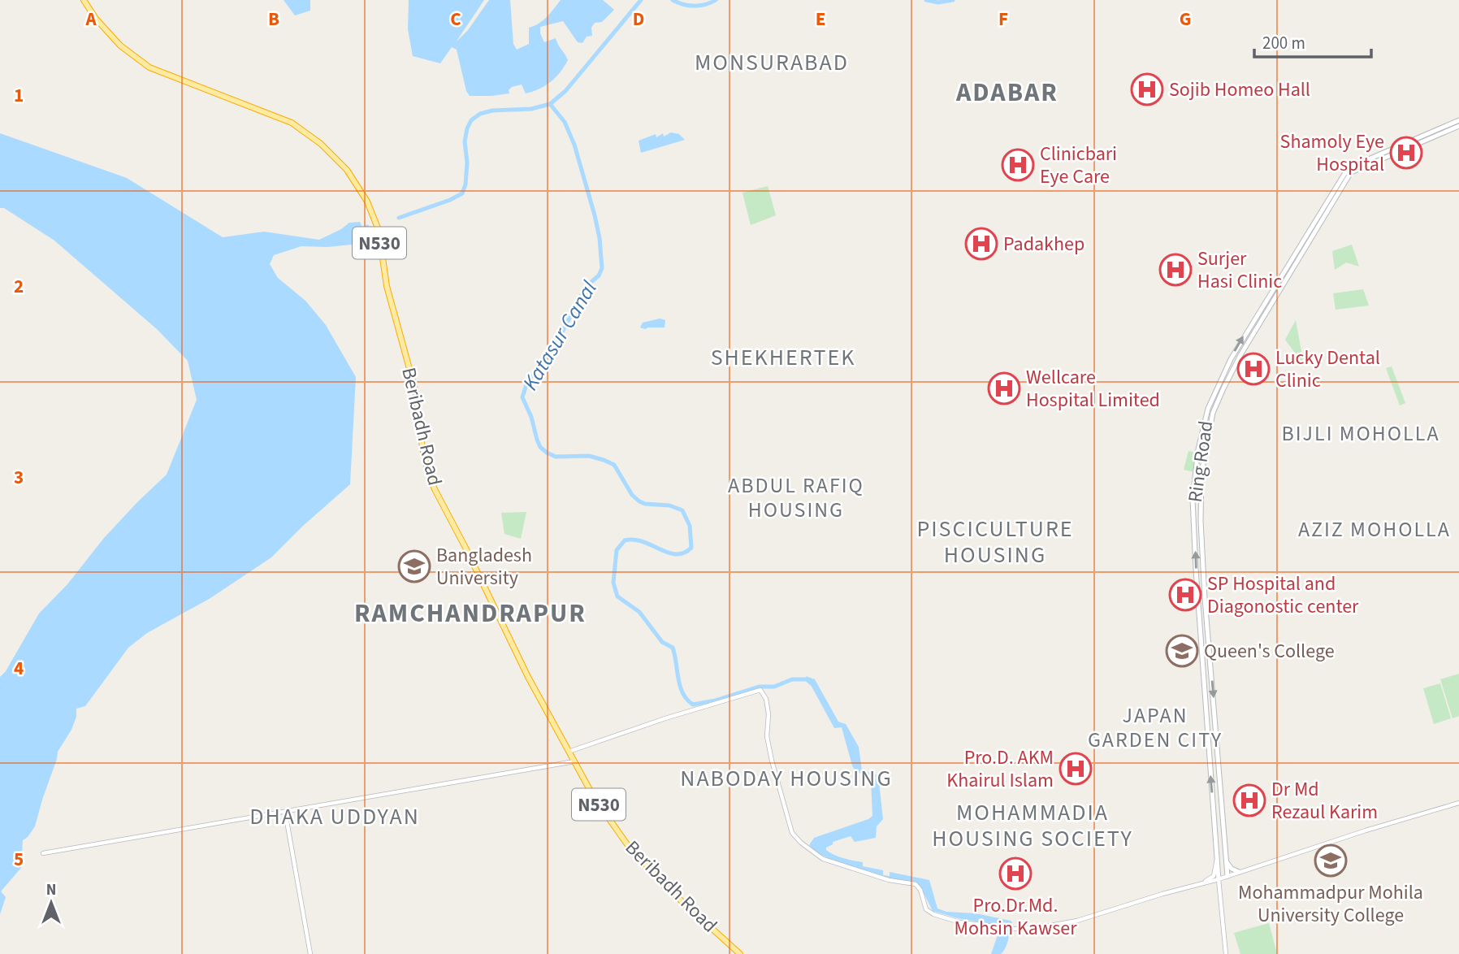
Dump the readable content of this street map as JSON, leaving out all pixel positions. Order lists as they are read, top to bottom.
{
  "streets": {
    "highway": ["N530", "Beribadh Road"],
    "main road": ["Ring Road"]
  },
  "districts": [
    "MONSURABAD",
    "ADABAR",
    "SHEKHERTEK",
    "BIJLI MOHOLLA",
    "ABDUL RAFIQ HOUSING",
    "PISCICULTURE HOUSING",
    "AZIZ MOHOLLA",
    "RAMCHANDRAPUR",
    "JAPAN GARDEN CITY",
    "NABODAY HOUSING",
    "MOHAMMADIA HOUSING SOCIETY",
    "DHAKA UDDYAN"
  ],
  "water": ["Katasur Canal"],
  "places": {
    "hospital": [
      "Sojib Homeo Hall",
      "Shamoly Eye Hospital",
      "Clinicbari Eye Care",
      "Padakhep",
      "Surjer Hasi Clinic",
      "Lucky Dental Clinic",
      "Wellcare Hospital Limited",
      "SP Hospital and Diagonostic center",
      "Pro.D. AKM Khairul Islam",
      "Dr Md Rezaul Karim",
      "Pro.Dr.Md. Mohsin Kawser"
    ],
    "school or university": ["Bangladesh University", "Queen's College", "Mohammadpur Mohila University College"]
  },
  "scale_bar": "200 m",
  "north": "top",
  "grid": {
    "columns": [
      "A",
      "B",
      "C",
      "D",
      "E",
      "F",
      "G"
    ],
    "rows": [
      "1",
      "2",
      "3",
      "4",
      "5"
    ]
  }
}
